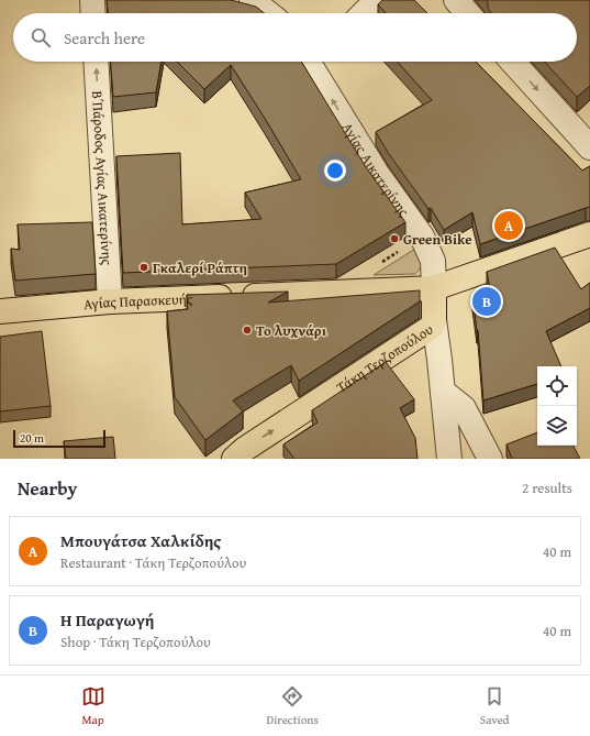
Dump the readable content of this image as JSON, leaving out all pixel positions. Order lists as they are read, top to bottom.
{
  "streets": {
    "main road": ["Αγίας Παρασκευής", "Τάκη Τερζοπούλου"],
    "street": ["Αγίας Αικατερίνης", "Β΄ Πάροδος Αγίας Αικατερίνης"]
  },
  "crossings": [
    ["Αγίας Αικατερίνης", "Αγίας Παρασκευής"],
    ["Αγίας Αικατερίνης", "Τάκη Τερζοπούλου"],
    ["Β΄ Πάροδος Αγίας Αικατερίνης", "Αγίας Παρασκευής"],
    ["Αγίας Παρασκευής", "Τάκη Τερζοπούλου"]
  ],
  "one_way": ["Β΄ Πάροδος Αγίας Αικατερίνης", "Τάκη Τερζοπούλου"],
  "places": ["Green Bike", "Γκαλερί Ράπτη", "Το λυχνάρι"],
  "scale_bar": "20 m",
  "page": {
    "search": "Search here",
    "pins": ["A", "B"],
    "scale": "20 m",
    "heading": ["Nearby", "2 results"],
    "list": [
      {
        "mark": "A",
        "name": "Μπουγάτσα Χαλκίδης",
        "note": "Restaurant · Τάκη Τερζοπούλου",
        "value": "40 m"
      },
      {
        "mark": "B",
        "name": "Η Παραγωγή",
        "note": "Shop · Τάκη Τερζοπούλου",
        "value": "40 m"
      }
    ],
    "nav": ["Map", "Directions", "Saved"]
  }
}
